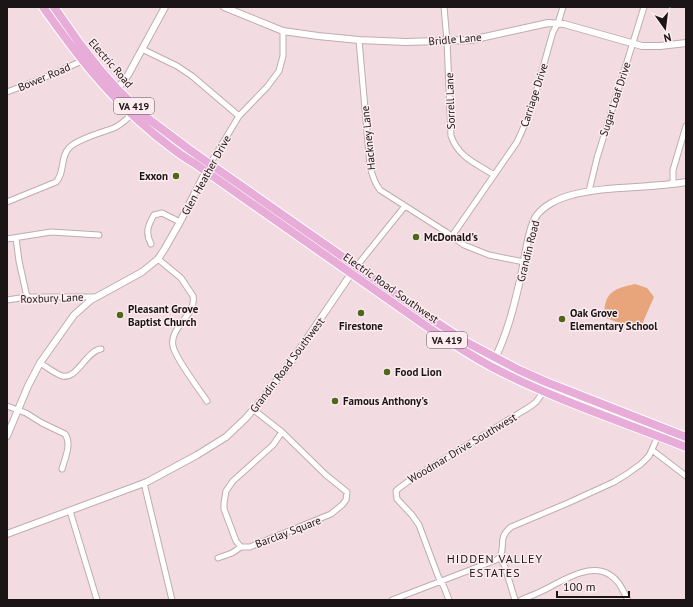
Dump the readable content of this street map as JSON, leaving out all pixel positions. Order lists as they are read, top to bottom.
{
  "streets": {
    "main road": ["Electric Road", "VA 419", "Electric Road Southwest"],
    "street": [
      "Bridle Lane",
      "Bower Road",
      "Carriage Drive",
      "Sugar Loaf Drive",
      "Sorrell Lane",
      "Hackney Lane",
      "Glen Heather Drive",
      "Grandin Road",
      "Roxbury Lane",
      "Grandin Road Southwest",
      "Woodmar Drive Southwest",
      "Barclay Square"
    ]
  },
  "crossings": [
    ["Bridle Lane", "Carriage Drive"],
    ["Bridle Lane", "Sugar Loaf Drive"],
    ["Bridle Lane", "Sorrell Lane"],
    ["Bridle Lane", "Hackney Lane"],
    ["Bridle Lane", "Glen Heather Drive"],
    ["Electric Road", "Bower Road"],
    ["Electric Road", "Glen Heather Drive"],
    ["Electric Road", "Electric Road Southwest"],
    ["Carriage Drive", "Sorrell Lane"],
    ["Carriage Drive", "Hackney Lane"],
    ["Sugar Loaf Drive", "Grandin Road"],
    ["Hackney Lane", "Grandin Road"],
    ["Glen Heather Drive", "Electric Road Southwest"],
    ["Glen Heather Drive", "Roxbury Lane"],
    ["Grandin Road", "Electric Road Southwest"],
    ["Electric Road Southwest", "Grandin Road Southwest"],
    ["Electric Road Southwest", "Woodmar Drive Southwest"]
  ],
  "districts": ["HIDDEN VALLEY ESTATES"],
  "places": [
    "Exxon",
    "McDonald's",
    "Firestone",
    "Pleasant Grove Baptist Church",
    "Oak Grove Elementary School",
    "Food Lion",
    "Famous Anthony's"
  ],
  "scale_bar": "100 m",
  "north": "bottom"
}
